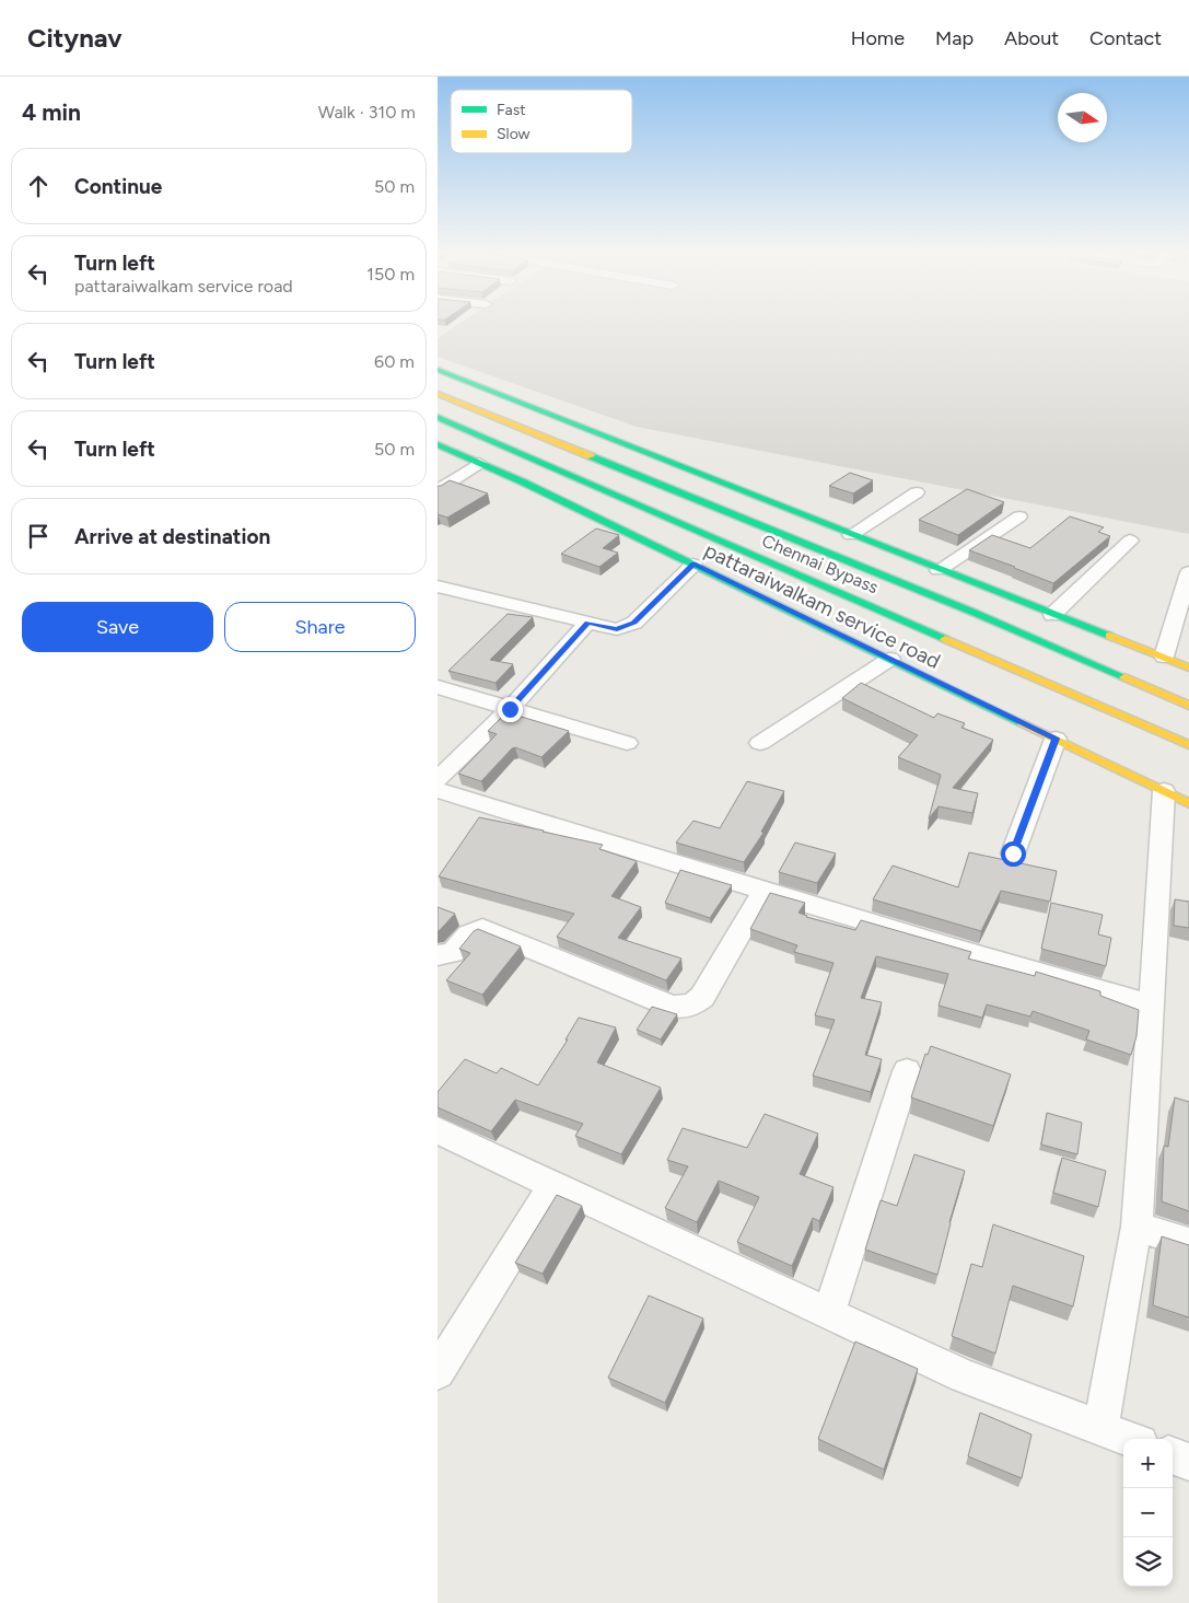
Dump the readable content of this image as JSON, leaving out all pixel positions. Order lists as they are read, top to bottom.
{
  "streets": {
    "main road": ["Chennai Bypass", "pattaraiwalkam service road"]
  },
  "legend": ["Fast", "Slow"],
  "north": "right",
  "page": {
    "header": "Citynav",
    "nav": [
      "Home",
      "Map",
      "About",
      "Contact"
    ],
    "heading": ["4 min", "Walk · 310 m"],
    "list": [
      ["Continue", "50 m"],
      ["Turn left", "pattaraiwalkam service road", "150 m"],
      ["Turn left", "60 m"],
      ["Turn left", "50 m"],
      "Arrive at destination"
    ],
    "buttons": ["Save", "Share"],
    "map_buttons": ["+", "−"]
  }
}
